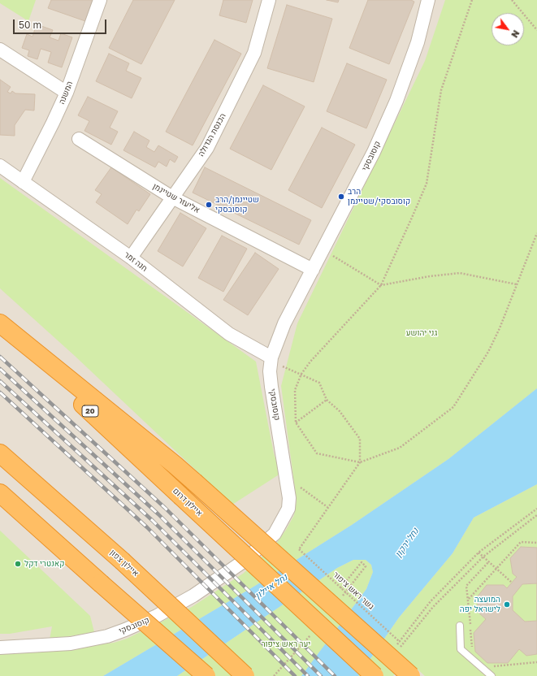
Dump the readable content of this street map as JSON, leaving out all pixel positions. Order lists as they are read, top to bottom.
{
  "streets": {
    "highway": ["20", "איילון דרום", "איילון צפון"],
    "street": [
      "המשנה",
      "הכנסת הגדולה",
      "קוסובסקי",
      "אליעזר שטיינמן",
      "חנה זמר"
    ],
    "path": ["גשר ראש ציפור"]
  },
  "crossings": [
    ["המשנה", "חנה זמר"],
    ["הכנסת הגדולה", "אליעזר שטיינמן"],
    ["הכנסת הגדולה", "חנה זמר"],
    ["קוסובסקי", "אליעזר שטיינמן"],
    ["קוסובסקי", "חנה זמר"]
  ],
  "water": ["נחל ירקון", "נחל איילון"],
  "parks": ["גני יהושע", "יער ראש ציפור"],
  "places": [
    "הרב קוסובסקי/שטיינמן",
    "שטיינמן/הרב קוסובסקי",
    "קאנטרי דקל",
    "המועצה לישראל יפה"
  ],
  "scale_bar": "50 m",
  "north": "bottom right"
}
